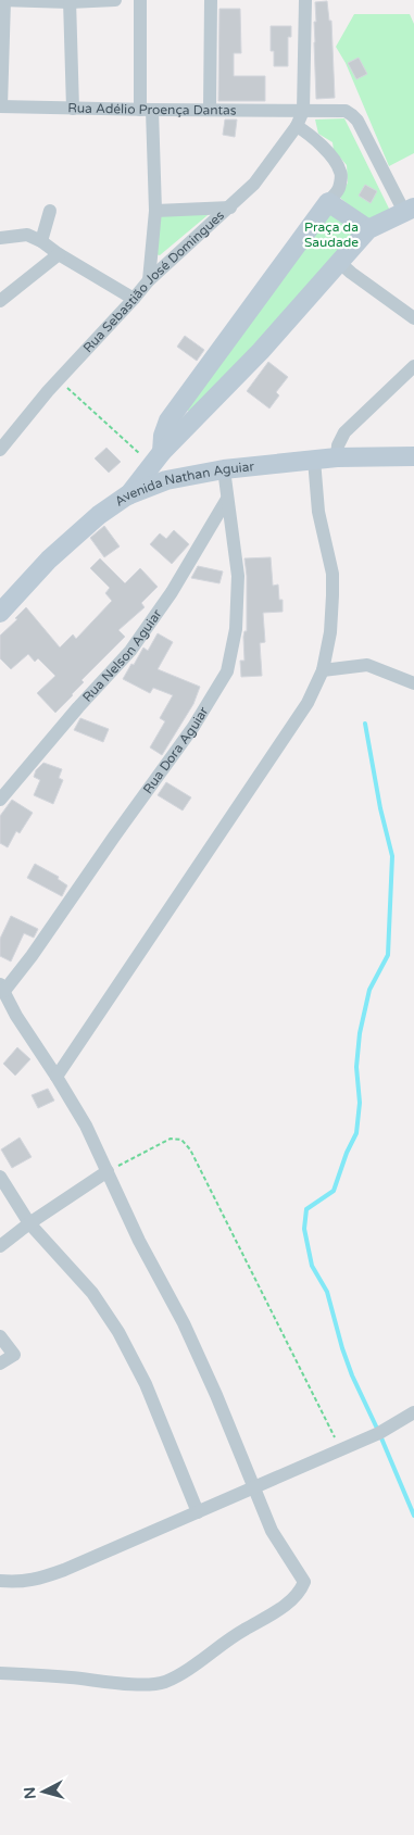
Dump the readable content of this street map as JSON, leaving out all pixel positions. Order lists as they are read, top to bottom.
{
  "streets": {
    "main road": ["Avenida Nathan Aguiar"],
    "street": [
      "Rua Adélio Proença Dantas",
      "Rua Sebastião José Domingues",
      "Rua Nelson Aguiar",
      "Rua Dora Aguiar"
    ]
  },
  "crossings": [
    ["Rua Adélio Proença Dantas", "Rua Sebastião José Domingues"],
    ["Avenida Nathan Aguiar", "Rua Dora Aguiar"],
    ["Rua Nelson Aguiar", "Rua Dora Aguiar"]
  ],
  "parks": ["Praça da Saudade"],
  "north": "left"
}
